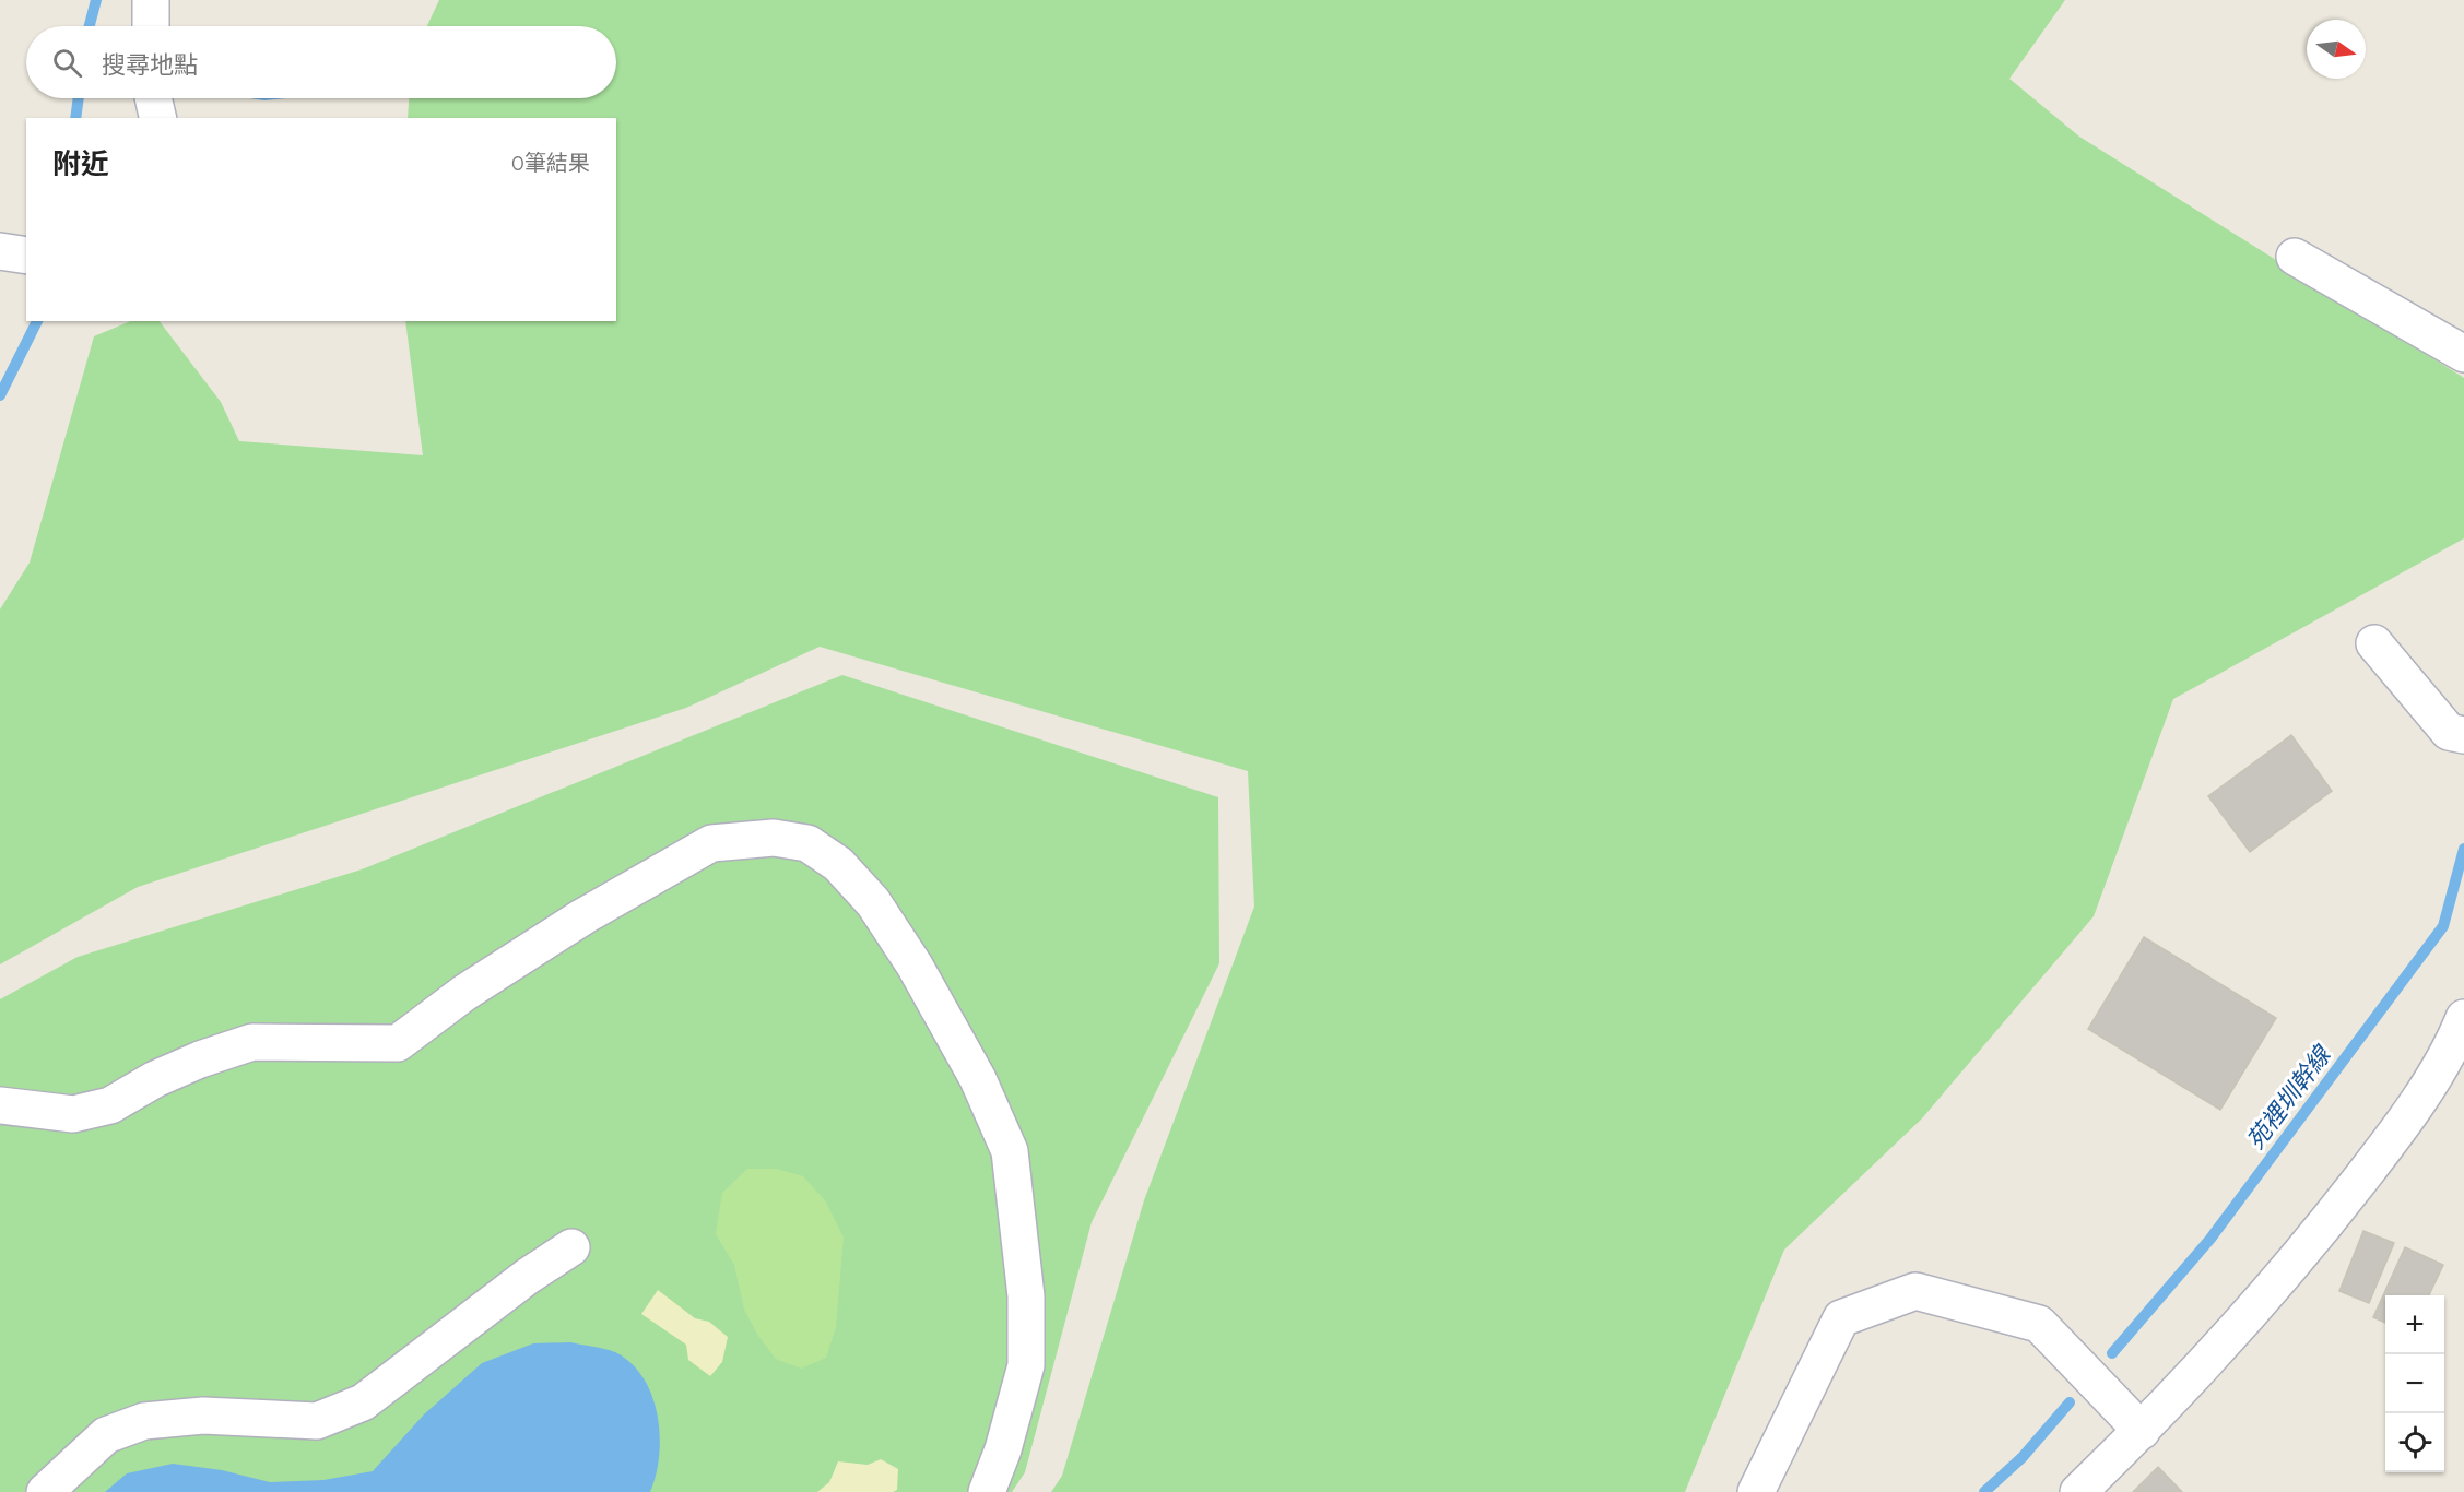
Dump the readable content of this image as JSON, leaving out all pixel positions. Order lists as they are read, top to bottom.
{
  "water": ["苑裡圳幹線"],
  "north": "right",
  "page": {
    "search": "搜尋地點",
    "heading": ["附近", "0筆結果"],
    "map_buttons": ["+", "−"]
  }
}
